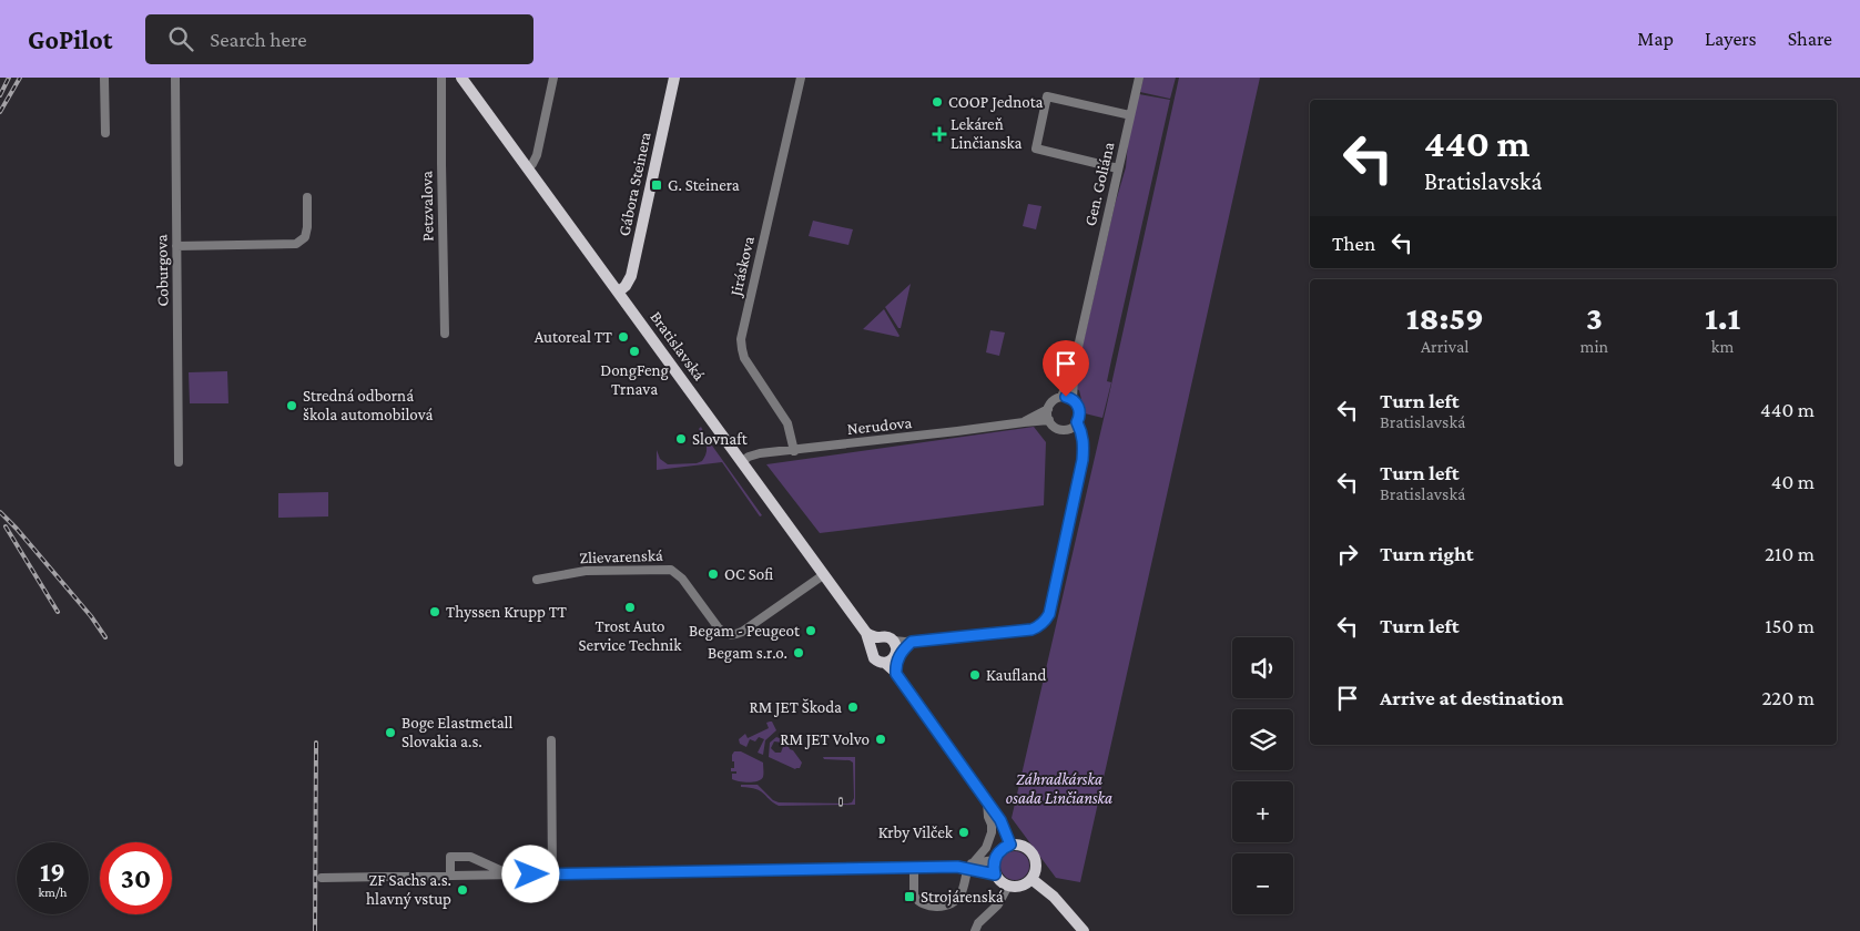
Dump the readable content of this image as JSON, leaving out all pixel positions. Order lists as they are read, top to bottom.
{
  "streets": {
    "main road": ["Gábora Steinera", "Bratislavská"],
    "street": [
      "Gen. Goliána",
      "Petzvalova",
      "Jiráskova",
      "Coburgova",
      "Nerudova",
      "Zlievarenská"
    ]
  },
  "crossings": [
    ["Gábora Steinera", "Bratislavská"],
    ["Jiráskova", "Nerudova"],
    ["Bratislavská", "Nerudova"],
    ["Bratislavská", "Zlievarenská"]
  ],
  "parks": ["Záhradkárska osada Linčianska"],
  "places": {
    "other": [
      "COOP Jednota",
      "Autoreal TT",
      "DongFeng Trnava",
      "Stredná odborná škola automobilová",
      "Slovnaft",
      "OC Sofi",
      "Trost Auto Service Technik",
      "Thyssen Krupp TT",
      "Begam - Peugeot",
      "Begam s.r.o.",
      "Kaufland",
      "RM JET Škoda",
      "Boge Elastmetall Slovakia a.s.",
      "RM JET Volvo",
      "Krby Vilček",
      "ZF Sachs a.s. hlavný vstup"
    ],
    "health": ["Lekáreň Linčianska"],
    "transit": ["G. Steinera", "Strojárenská"]
  },
  "page": {
    "header": "GoPilot",
    "search": "Search here",
    "nav": ["Map", "Layers", "Share"],
    "turn": ["440 m", "Bratislavská"],
    "then": "Then",
    "eta": [
      "18:59",
      "Arrival",
      "3",
      "min",
      "1.1",
      "km"
    ],
    "list": [
      {
        "name": "Turn left",
        "note": "Bratislavská",
        "value": "440 m"
      },
      {
        "name": "Turn left",
        "note": "Bratislavská",
        "value": "40 m"
      },
      {
        "name": "Turn right",
        "value": "210 m"
      },
      {
        "name": "Turn left",
        "value": "150 m"
      },
      {
        "name": "Arrive at destination",
        "value": "220 m"
      }
    ],
    "map_buttons": ["+", "−"],
    "speed": "19 km/h",
    "limit": "30"
  }
}
